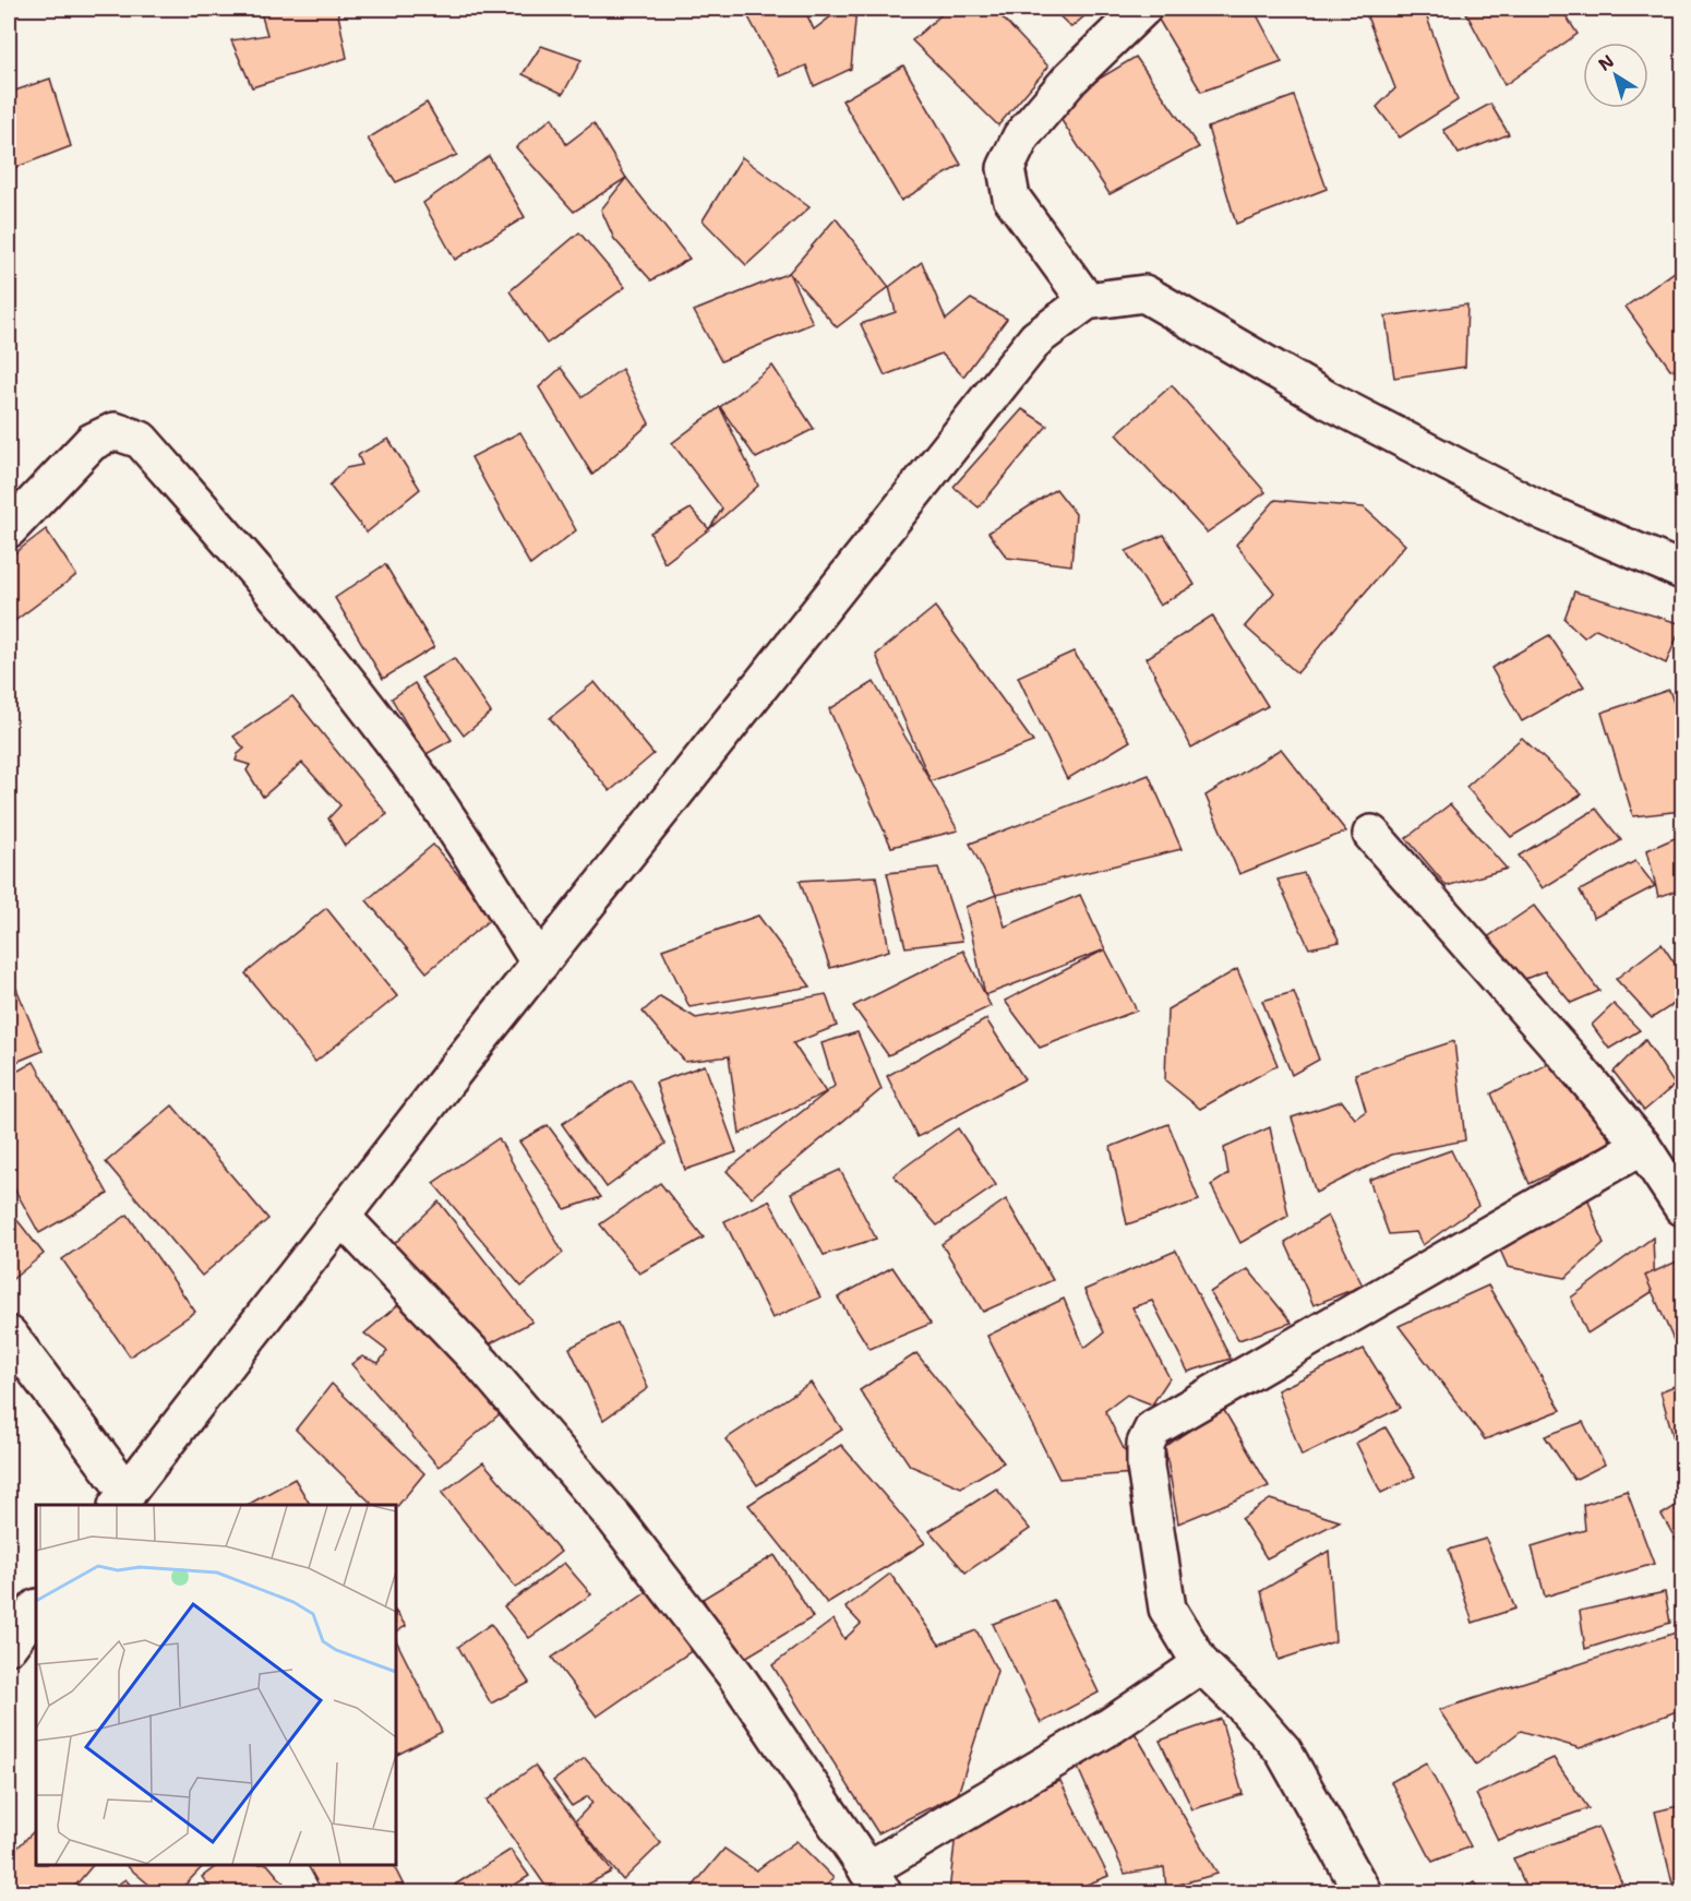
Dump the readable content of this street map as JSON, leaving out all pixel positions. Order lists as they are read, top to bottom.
{
  "north": "top left"
}
